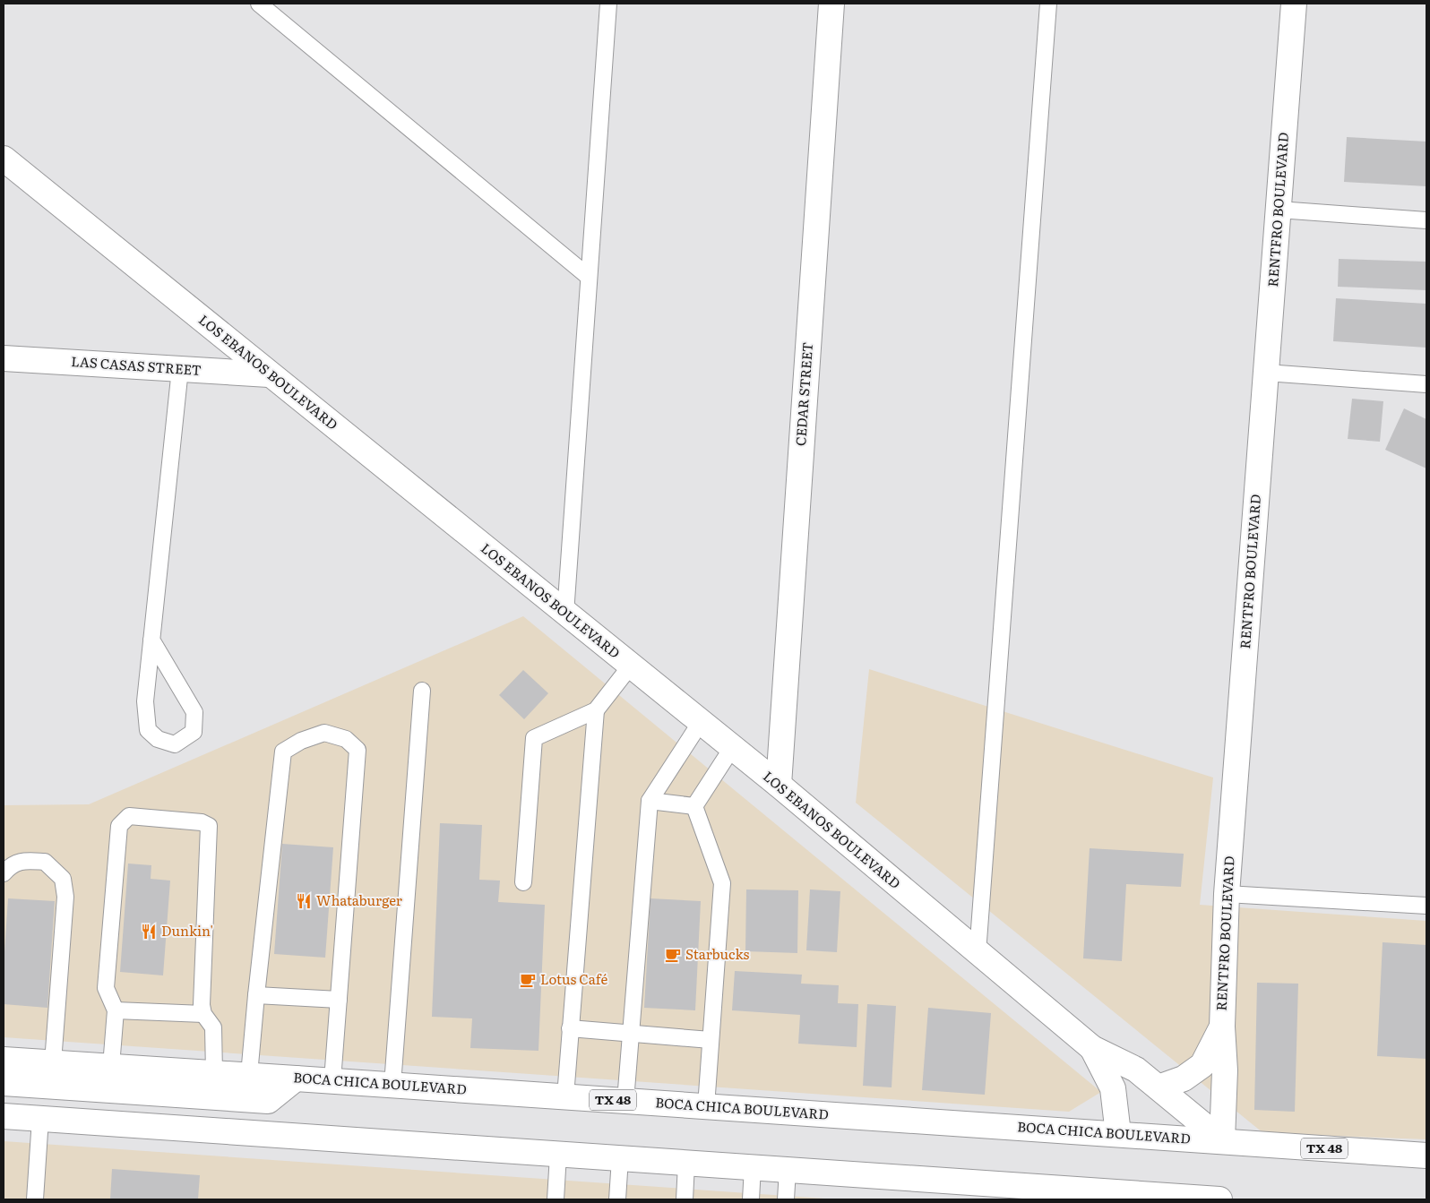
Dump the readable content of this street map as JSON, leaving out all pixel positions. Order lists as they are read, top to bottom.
{
  "streets": {
    "street": [
      "RENTFRO BOULEVARD",
      "LAS CASAS STREET",
      "LOS EBANOS BOULEVARD",
      "CEDAR STREET",
      "BOCA CHICA BOULEVARD",
      "TX 48"
    ]
  },
  "crossings": [
    ["RENTFRO BOULEVARD", "LOS EBANOS BOULEVARD"],
    ["RENTFRO BOULEVARD", "BOCA CHICA BOULEVARD"],
    ["LAS CASAS STREET", "LOS EBANOS BOULEVARD"],
    ["LOS EBANOS BOULEVARD", "CEDAR STREET"],
    ["LOS EBANOS BOULEVARD", "BOCA CHICA BOULEVARD"]
  ],
  "places": {
    "restaurant": ["Whataburger", "Dunkin'"],
    "cafe": ["Starbucks", "Lotus Café"]
  }
}
